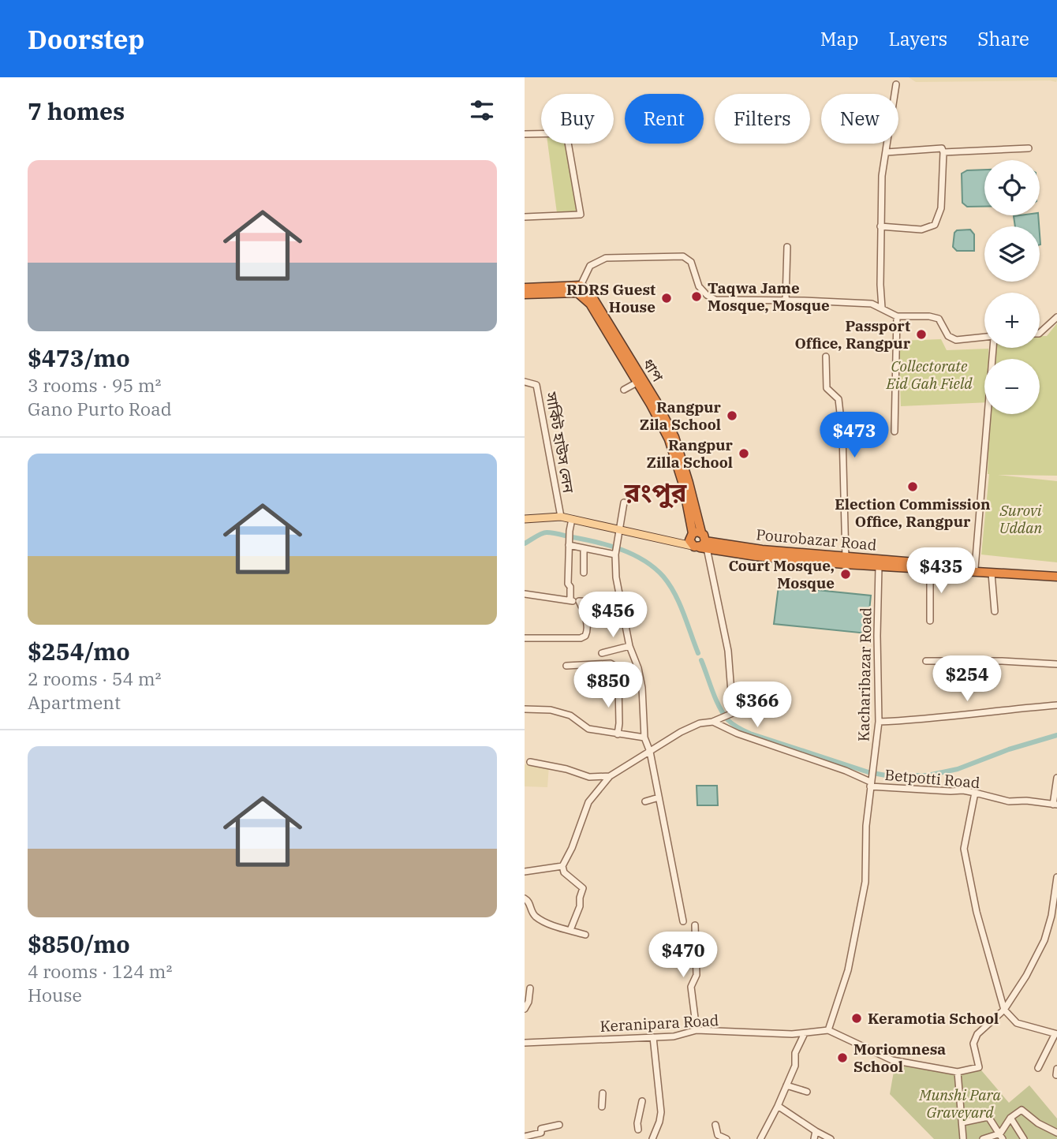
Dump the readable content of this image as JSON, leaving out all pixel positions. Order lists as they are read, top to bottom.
{
  "streets": {
    "highway": ["ধাপ", "Pourobazar Road"],
    "street": [
      "সার্কিট হাউস লেন",
      "Kacharibazar Road",
      "Betpotti Road",
      "Keranipara Road"
    ]
  },
  "crossings": [
    ["ধাপ", "Pourobazar Road"],
    ["Pourobazar Road", "Kacharibazar Road"],
    ["Kacharibazar Road", "Betpotti Road"],
    ["Kacharibazar Road", "Keranipara Road"]
  ],
  "districts": ["রংপুর"],
  "parks": ["Collectorate Eid Gah Field", "Surovi Uddan", "Munshi Para Graveyard"],
  "places": [
    "Taqwa Jame Mosque, Mosque",
    "RDRS Guest House",
    "Passport Office, Rangpur",
    "Rangpur Zila School",
    "Rangpur Zilla School",
    "Election Commission Office, Rangpur",
    "Court Mosque, Mosque",
    "Keramotia School",
    "Moriomnesa School"
  ],
  "page": {
    "header": "Doorstep",
    "nav": ["Map", "Layers", "Share"],
    "heading": "7 homes",
    "chip": [
      "Buy",
      "Rent",
      "Filters",
      "New"
    ],
    "list": [
      {
        "name": "$473/mo",
        "note": "3 rooms · 95 m² · Gano Purto Road"
      },
      {
        "name": "$254/mo",
        "note": "2 rooms · 54 m² · Apartment"
      },
      {
        "name": "$850/mo",
        "note": "4 rooms · 124 m² · House"
      }
    ],
    "map_buttons": ["+", "−"],
    "price": [
      "$473",
      "$435",
      "$456",
      "$254",
      "$850",
      "$366",
      "$470"
    ]
  }
}
